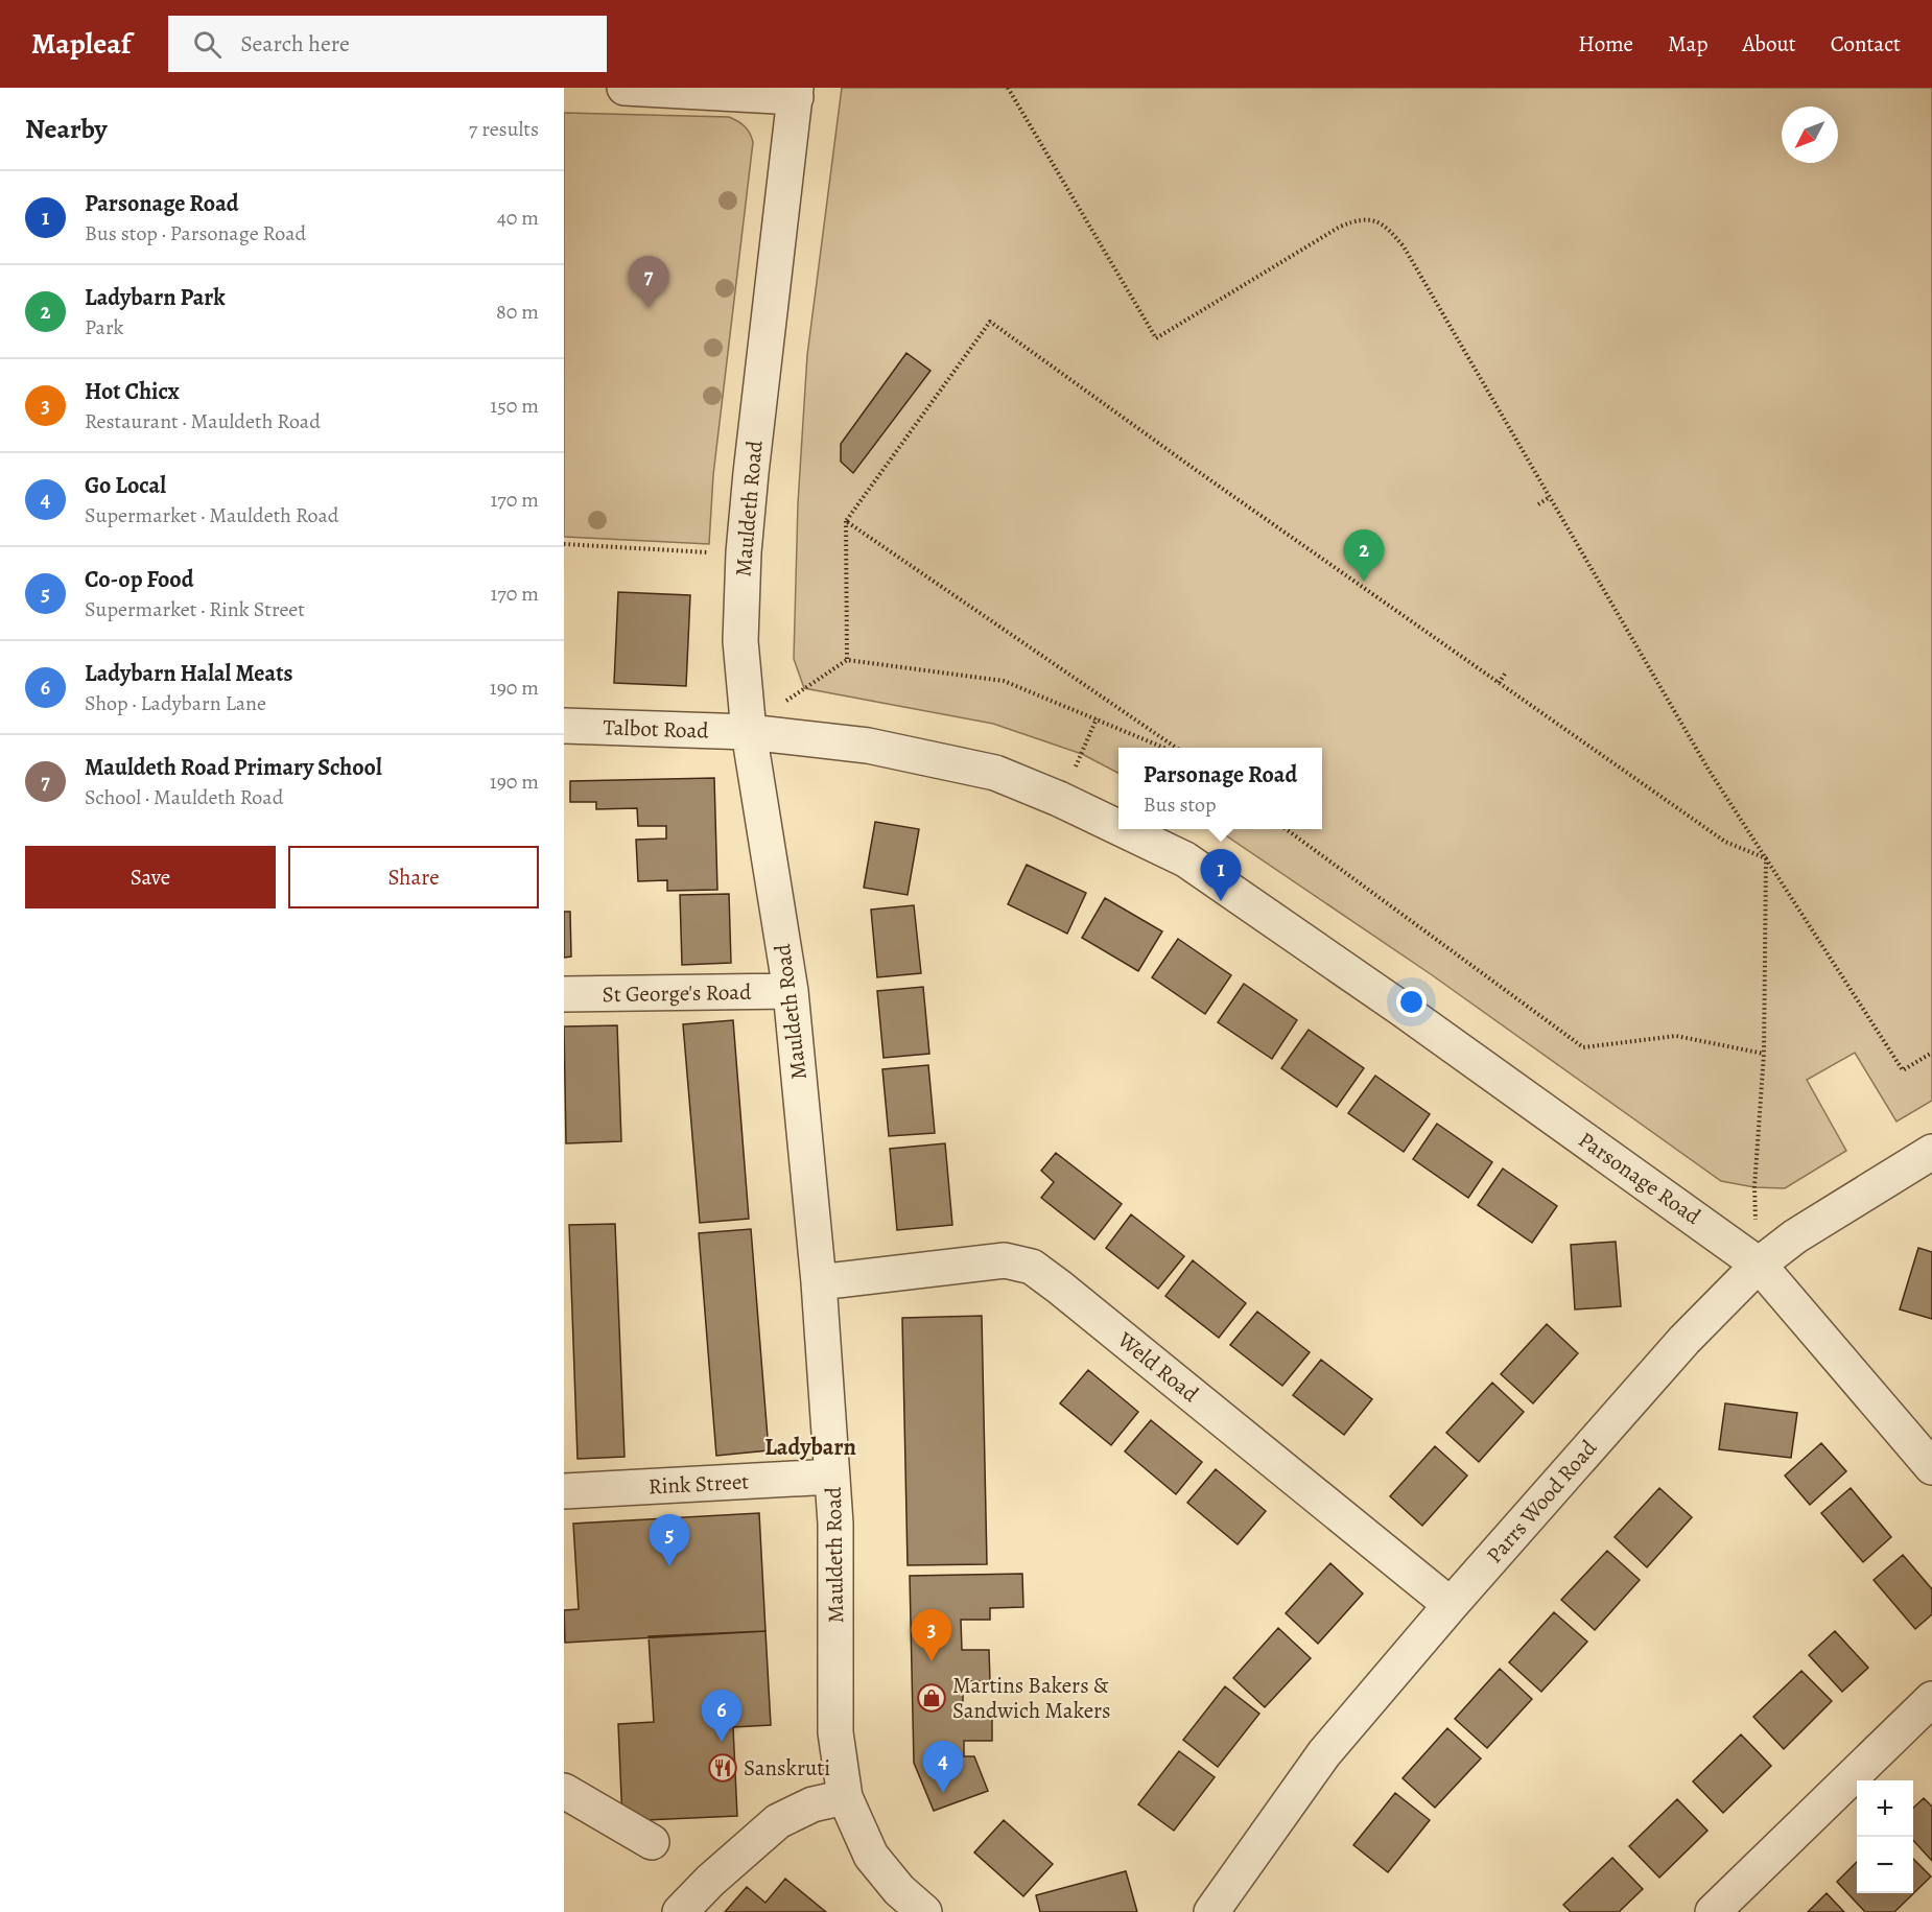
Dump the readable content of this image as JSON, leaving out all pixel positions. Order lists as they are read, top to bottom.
{
  "streets": {
    "street": [
      "Mauldeth Road",
      "Talbot Road",
      "St George's Road",
      "Parsonage Road",
      "Weld Road",
      "Rink Street",
      "Parrs Wood Road"
    ]
  },
  "crossings": [
    ["Mauldeth Road", "Talbot Road"],
    ["Mauldeth Road", "St George's Road"],
    ["Mauldeth Road", "Parsonage Road"],
    ["Mauldeth Road", "Weld Road"],
    ["Mauldeth Road", "Rink Street"],
    ["Talbot Road", "Parsonage Road"],
    ["Parsonage Road", "Parrs Wood Road"],
    ["Weld Road", "Parrs Wood Road"]
  ],
  "districts": ["Ladybarn"],
  "places": {
    "shop": ["Martins Bakers & Sandwich Makers"],
    "restaurant": ["Sanskruti"]
  },
  "north": "bottom left",
  "page": {
    "header": "Mapleaf",
    "search": "Search here",
    "nav": [
      "Home",
      "Map",
      "About",
      "Contact"
    ],
    "heading": ["Nearby", "7 results"],
    "list": [
      {
        "mark": "1",
        "name": "Parsonage Road",
        "note": "Bus stop · Parsonage Road",
        "value": "40 m"
      },
      {
        "mark": "2",
        "name": "Ladybarn Park",
        "note": "Park",
        "value": "80 m"
      },
      {
        "mark": "3",
        "name": "Hot Chicx",
        "note": "Restaurant · Mauldeth Road",
        "value": "150 m"
      },
      {
        "mark": "4",
        "name": "Go Local",
        "note": "Supermarket · Mauldeth Road",
        "value": "170 m"
      },
      {
        "mark": "5",
        "name": "Co-op Food",
        "note": "Supermarket · Rink Street",
        "value": "170 m"
      },
      {
        "mark": "6",
        "name": "Ladybarn Halal Meats",
        "note": "Shop · Ladybarn Lane",
        "value": "190 m"
      },
      {
        "mark": "7",
        "name": "Mauldeth Road Primary School",
        "note": "School · Mauldeth Road",
        "value": "190 m"
      }
    ],
    "pins": [
      "7",
      "2",
      "1",
      "5",
      "3",
      "6",
      "4"
    ],
    "popup": ["Parsonage Road", "Bus stop"],
    "buttons": ["Save", "Share"],
    "map_buttons": ["+", "−"]
  }
}
